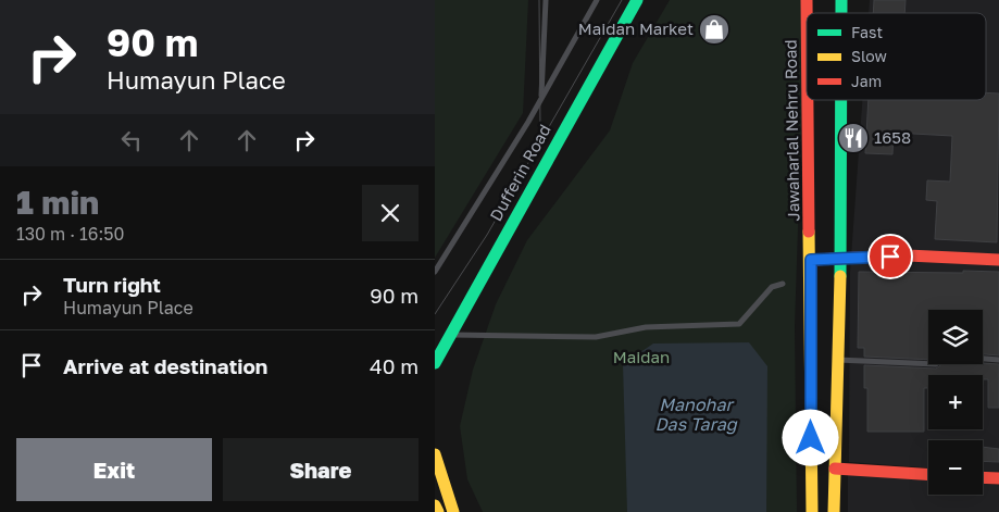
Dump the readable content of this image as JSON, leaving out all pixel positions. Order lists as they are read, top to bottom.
{
  "streets": {
    "main road": ["Jawaharlal Nehru Road", "Dufferin Road"]
  },
  "water": ["Manohar Das Tarag"],
  "parks": ["Maidan"],
  "places": {
    "shop": ["Maidan Market"],
    "restaurant": ["1658"]
  },
  "legend": ["Fast", "Slow", "Jam"],
  "page": {
    "turn": ["90 m", "Humayun Place"],
    "heading": ["1 min", "130 m · 16:50"],
    "list": [
      {
        "name": "Turn right",
        "note": "Humayun Place",
        "value": "90 m"
      },
      {
        "name": "Arrive at destination",
        "value": "40 m"
      }
    ],
    "map_buttons": ["+", "−"],
    "buttons": ["Exit", "Share"]
  }
}
